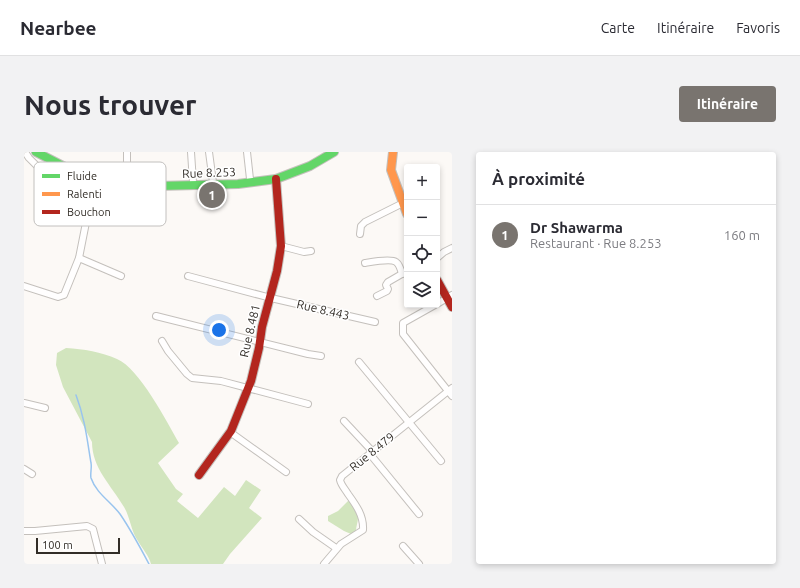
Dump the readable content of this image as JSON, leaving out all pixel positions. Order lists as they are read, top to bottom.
{
  "streets": {
    "main road": ["Rue 8.253", "Rue 8.481"],
    "street": ["Rue 8.443", "Rue 8.479"]
  },
  "crossings": [
    ["Rue 8.253", "Rue 8.481"],
    ["Rue 8.443", "Rue 8.481"]
  ],
  "legend": ["Fluide", "Ralenti", "Bouchon"],
  "scale_bar": "100 m",
  "page": {
    "header": "Nearbee",
    "nav": ["Carte", "Itinéraire", "Favoris"],
    "buttons": "Itinéraire",
    "title": "Nous trouver",
    "heading": "À proximité",
    "map_buttons": ["+", "−"],
    "pins": "1",
    "list": [
      {
        "mark": "1",
        "name": "Dr Shawarma",
        "note": "Restaurant · Rue 8.253",
        "value": "160 m"
      }
    ],
    "scale": "100 m"
  }
}
